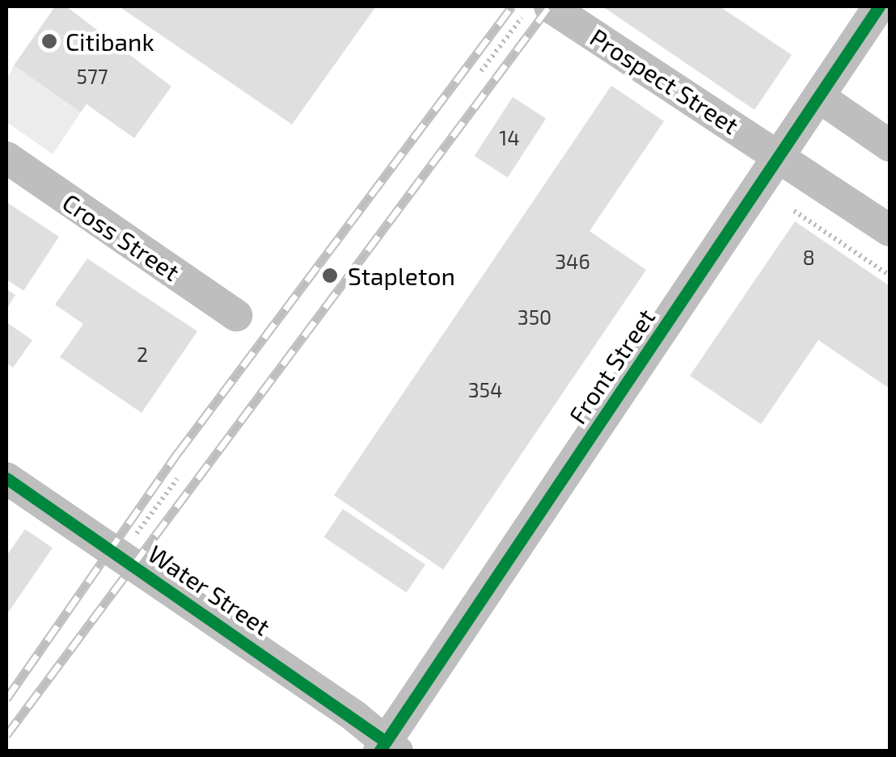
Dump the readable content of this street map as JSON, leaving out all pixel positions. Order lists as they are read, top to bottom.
{
  "streets": {
    "street": [
      "Prospect Street",
      "Cross Street",
      "Front Street",
      "Water Street"
    ]
  },
  "crossings": [
    ["Prospect Street", "Front Street"],
    ["Front Street", "Water Street"]
  ],
  "places": ["Citibank", "Stapleton"],
  "house_numbers": [
    "577",
    "14",
    "8",
    "346",
    "350",
    "2",
    "354"
  ]
}
